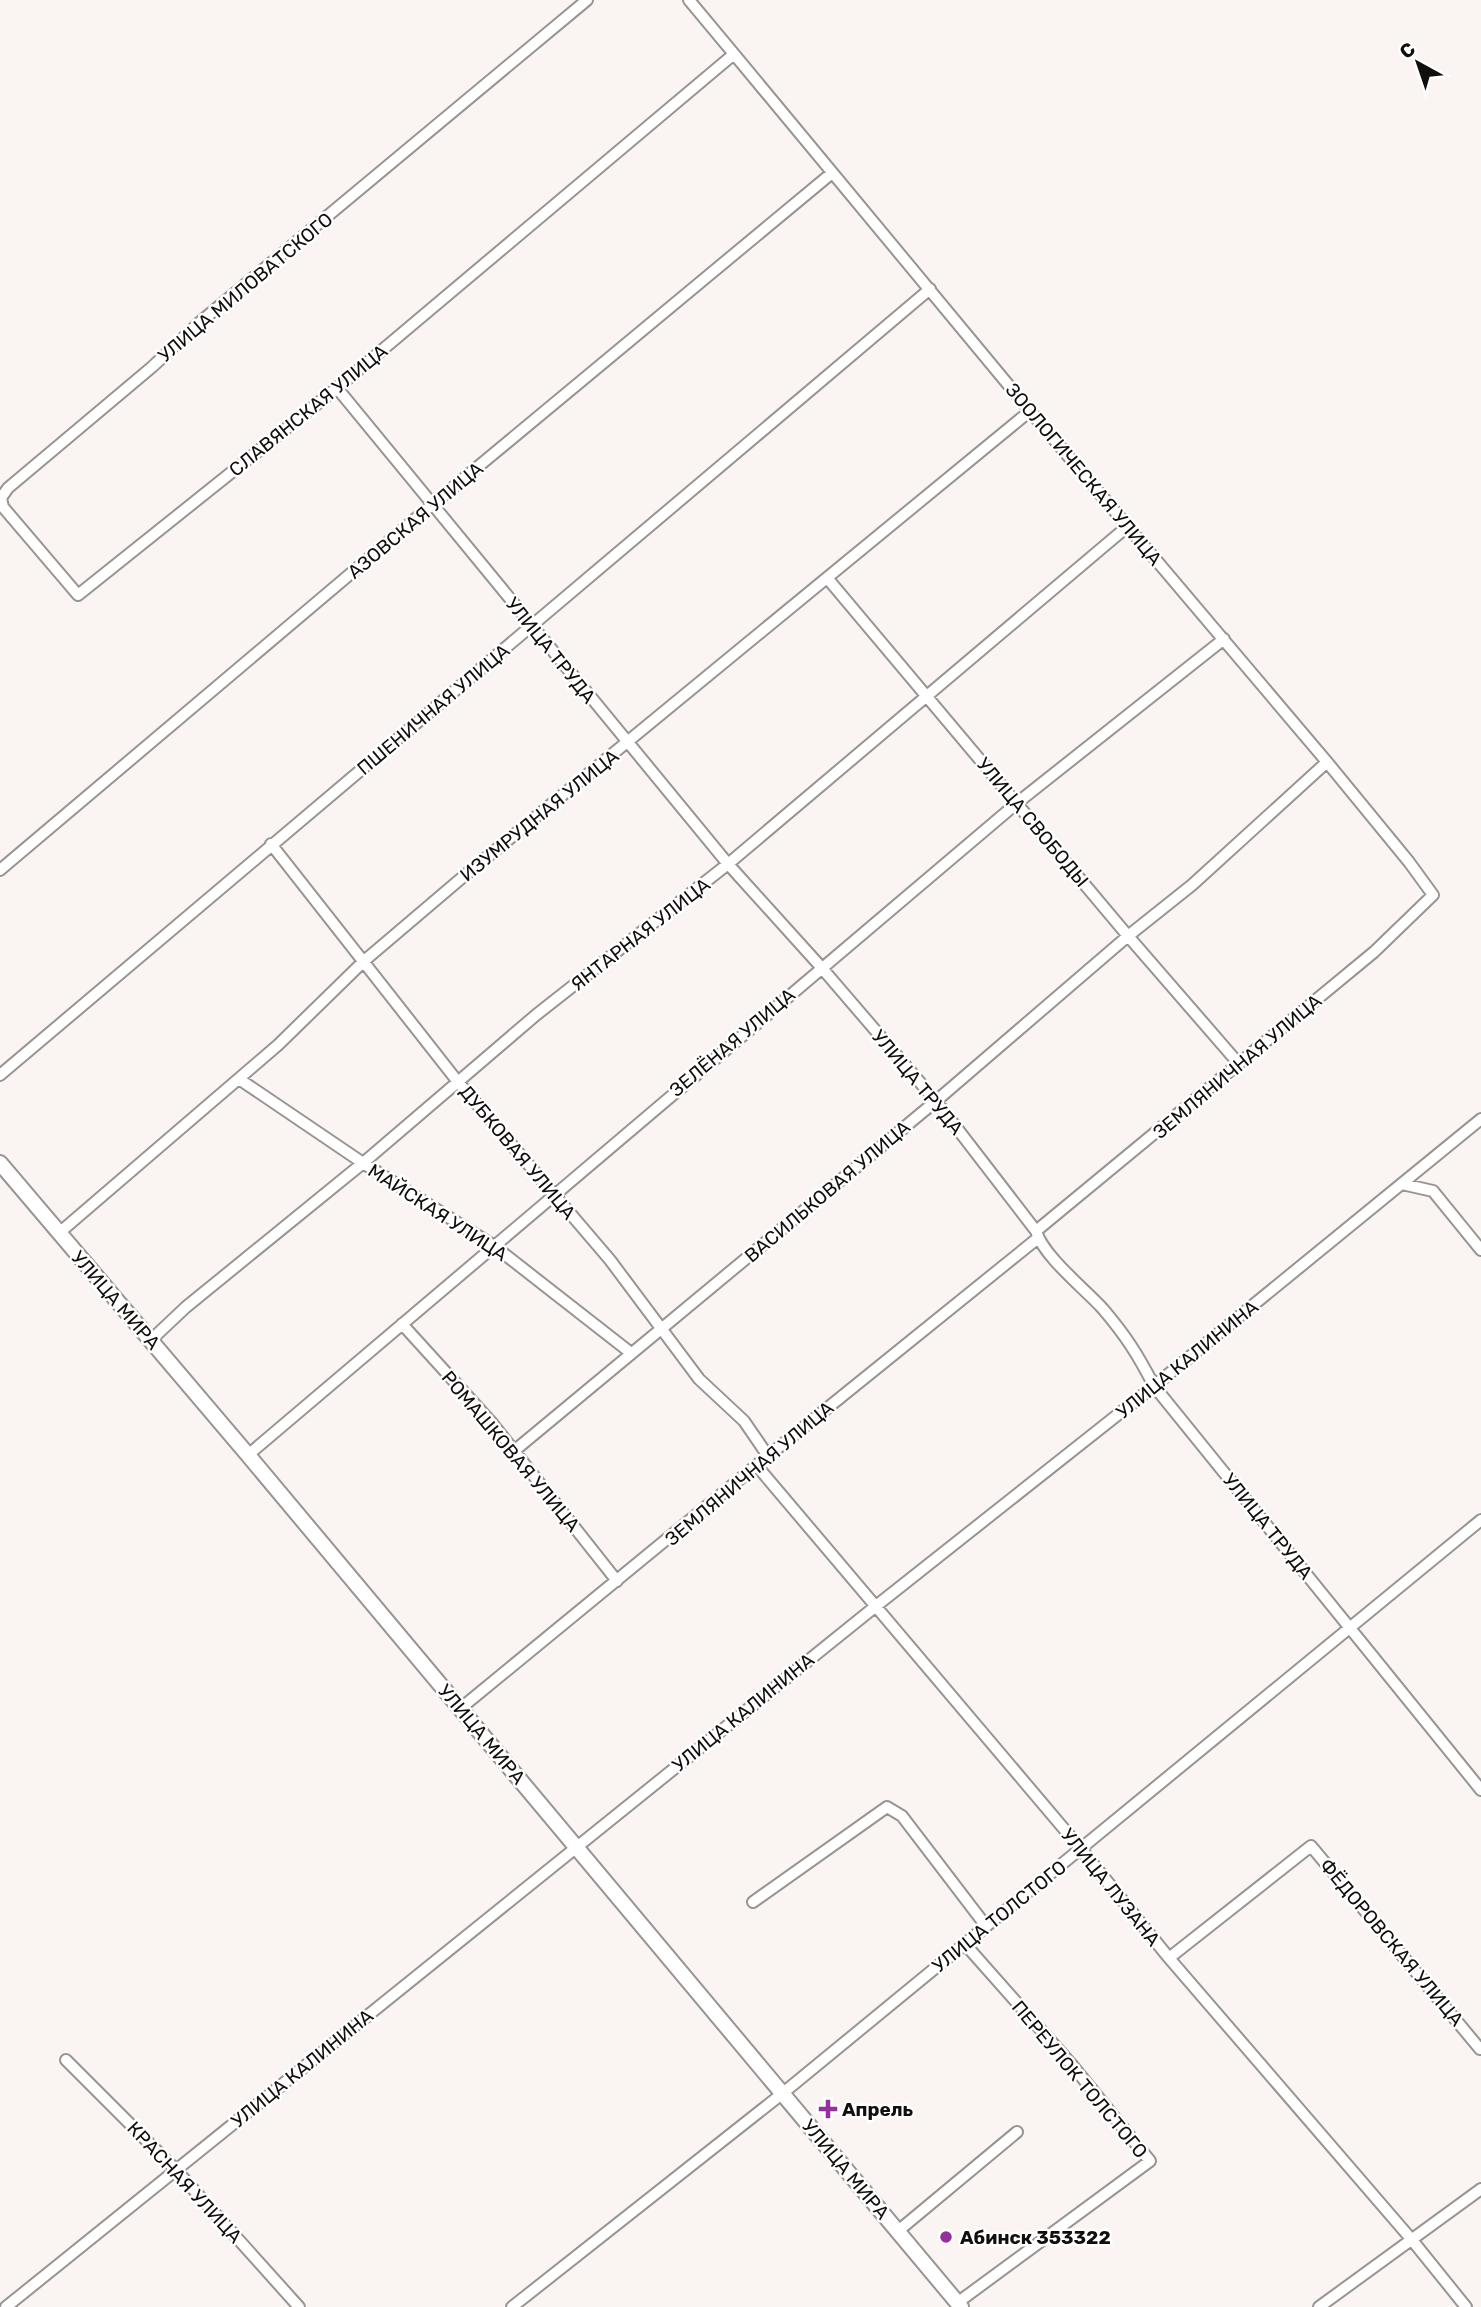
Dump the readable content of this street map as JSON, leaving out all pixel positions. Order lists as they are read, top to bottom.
{
  "streets": {
    "main road": ["УЛИЦА МИРА"],
    "street": [
      "УЛИЦА МИЛОВАТСКОГО",
      "СЛАВЯНСКАЯ УЛИЦА",
      "ЗООЛОГИЧЕСКАЯ УЛИЦА",
      "АЗОВСКАЯ УЛИЦА",
      "УЛИЦА ТРУДА",
      "ПШЕНИЧНАЯ УЛИЦА",
      "ИЗУМРУДНАЯ УЛИЦА",
      "УЛИЦА СВОБОДЫ",
      "ЯНТАРНАЯ УЛИЦА",
      "ЗЕЛЁНАЯ УЛИЦА",
      "ЗЕМЛЯНИЧНАЯ УЛИЦА",
      "ДУБКОВАЯ УЛИЦА",
      "ВАСИЛЬКОВАЯ УЛИЦА",
      "МАЙСКАЯ УЛИЦА",
      "УЛИЦА КАЛИНИНА",
      "РОМАШКОВАЯ УЛИЦА",
      "УЛИЦА ЛУЗАНА",
      "УЛИЦА ТОЛСТОГО",
      "ФЁДОРОВСКАЯ УЛИЦА",
      "ПЕРЕУЛОК ТОЛСТОГО",
      "КРАСНАЯ УЛИЦА"
    ]
  },
  "crossings": [
    ["УЛИЦА МИЛОВАТСКОГО", "СЛАВЯНСКАЯ УЛИЦА"],
    ["СЛАВЯНСКАЯ УЛИЦА", "ЗООЛОГИЧЕСКАЯ УЛИЦА"],
    ["СЛАВЯНСКАЯ УЛИЦА", "УЛИЦА ТРУДА"],
    ["ЗООЛОГИЧЕСКАЯ УЛИЦА", "АЗОВСКАЯ УЛИЦА"],
    ["ЗООЛОГИЧЕСКАЯ УЛИЦА", "ПШЕНИЧНАЯ УЛИЦА"],
    ["ЗООЛОГИЧЕСКАЯ УЛИЦА", "ИЗУМРУДНАЯ УЛИЦА"],
    ["ЗООЛОГИЧЕСКАЯ УЛИЦА", "ЯНТАРНАЯ УЛИЦА"],
    ["ЗООЛОГИЧЕСКАЯ УЛИЦА", "ЗЕЛЁНАЯ УЛИЦА"],
    ["ЗООЛОГИЧЕСКАЯ УЛИЦА", "ЗЕМЛЯНИЧНАЯ УЛИЦА"],
    ["ЗООЛОГИЧЕСКАЯ УЛИЦА", "ВАСИЛЬКОВАЯ УЛИЦА"],
    ["АЗОВСКАЯ УЛИЦА", "УЛИЦА ТРУДА"],
    ["УЛИЦА ТРУДА", "ПШЕНИЧНАЯ УЛИЦА"],
    ["УЛИЦА ТРУДА", "ИЗУМРУДНАЯ УЛИЦА"],
    ["УЛИЦА ТРУДА", "ЯНТАРНАЯ УЛИЦА"],
    ["УЛИЦА ТРУДА", "ЗЕЛЁНАЯ УЛИЦА"],
    ["УЛИЦА ТРУДА", "ЗЕМЛЯНИЧНАЯ УЛИЦА"],
    ["УЛИЦА ТРУДА", "ВАСИЛЬКОВАЯ УЛИЦА"],
    ["УЛИЦА ТРУДА", "УЛИЦА КАЛИНИНА"],
    ["УЛИЦА ТРУДА", "УЛИЦА ТОЛСТОГО"],
    ["ПШЕНИЧНАЯ УЛИЦА", "ДУБКОВАЯ УЛИЦА"],
    ["ИЗУМРУДНАЯ УЛИЦА", "УЛИЦА СВОБОДЫ"],
    ["ИЗУМРУДНАЯ УЛИЦА", "ДУБКОВАЯ УЛИЦА"],
    ["ИЗУМРУДНАЯ УЛИЦА", "МАЙСКАЯ УЛИЦА"],
    ["ИЗУМРУДНАЯ УЛИЦА", "УЛИЦА МИРА"],
    ["УЛИЦА СВОБОДЫ", "ЯНТАРНАЯ УЛИЦА"],
    ["УЛИЦА СВОБОДЫ", "ЗЕЛЁНАЯ УЛИЦА"],
    ["УЛИЦА СВОБОДЫ", "ЗЕМЛЯНИЧНАЯ УЛИЦА"],
    ["УЛИЦА СВОБОДЫ", "ВАСИЛЬКОВАЯ УЛИЦА"],
    ["ЯНТАРНАЯ УЛИЦА", "ДУБКОВАЯ УЛИЦА"],
    ["ЯНТАРНАЯ УЛИЦА", "МАЙСКАЯ УЛИЦА"],
    ["ЯНТАРНАЯ УЛИЦА", "УЛИЦА МИРА"],
    ["ЗЕЛЁНАЯ УЛИЦА", "ДУБКОВАЯ УЛИЦА"],
    ["ЗЕЛЁНАЯ УЛИЦА", "МАЙСКАЯ УЛИЦА"],
    ["ЗЕЛЁНАЯ УЛИЦА", "УЛИЦА МИРА"],
    ["ЗЕЛЁНАЯ УЛИЦА", "РОМАШКОВАЯ УЛИЦА"],
    ["ЗЕМЛЯНИЧНАЯ УЛИЦА", "ДУБКОВАЯ УЛИЦА"],
    ["ЗЕМЛЯНИЧНАЯ УЛИЦА", "УЛИЦА МИРА"],
    ["ЗЕМЛЯНИЧНАЯ УЛИЦА", "РОМАШКОВАЯ УЛИЦА"],
    ["ЗЕМЛЯНИЧНАЯ УЛИЦА", "УЛИЦА ЛУЗАНА"],
    ["ДУБКОВАЯ УЛИЦА", "ВАСИЛЬКОВАЯ УЛИЦА"],
    ["ВАСИЛЬКОВАЯ УЛИЦА", "МАЙСКАЯ УЛИЦА"],
    ["ВАСИЛЬКОВАЯ УЛИЦА", "РОМАШКОВАЯ УЛИЦА"],
    ["УЛИЦА МИРА", "УЛИЦА КАЛИНИНА"],
    ["УЛИЦА МИРА", "УЛИЦА ТОЛСТОГО"],
    ["УЛИЦА МИРА", "ПЕРЕУЛОК ТОЛСТОГО"],
    ["УЛИЦА КАЛИНИНА", "УЛИЦА ЛУЗАНА"],
    ["УЛИЦА КАЛИНИНА", "КРАСНАЯ УЛИЦА"],
    ["УЛИЦА ЛУЗАНА", "УЛИЦА ТОЛСТОГО"],
    ["УЛИЦА ЛУЗАНА", "ФЁДОРОВСКАЯ УЛИЦА"],
    ["УЛИЦА ТОЛСТОГО", "ПЕРЕУЛОК ТОЛСТОГО"]
  ],
  "places": {
    "health": ["Апрель"],
    "other": ["Абинск 353322"]
  },
  "north": "top left"
}
